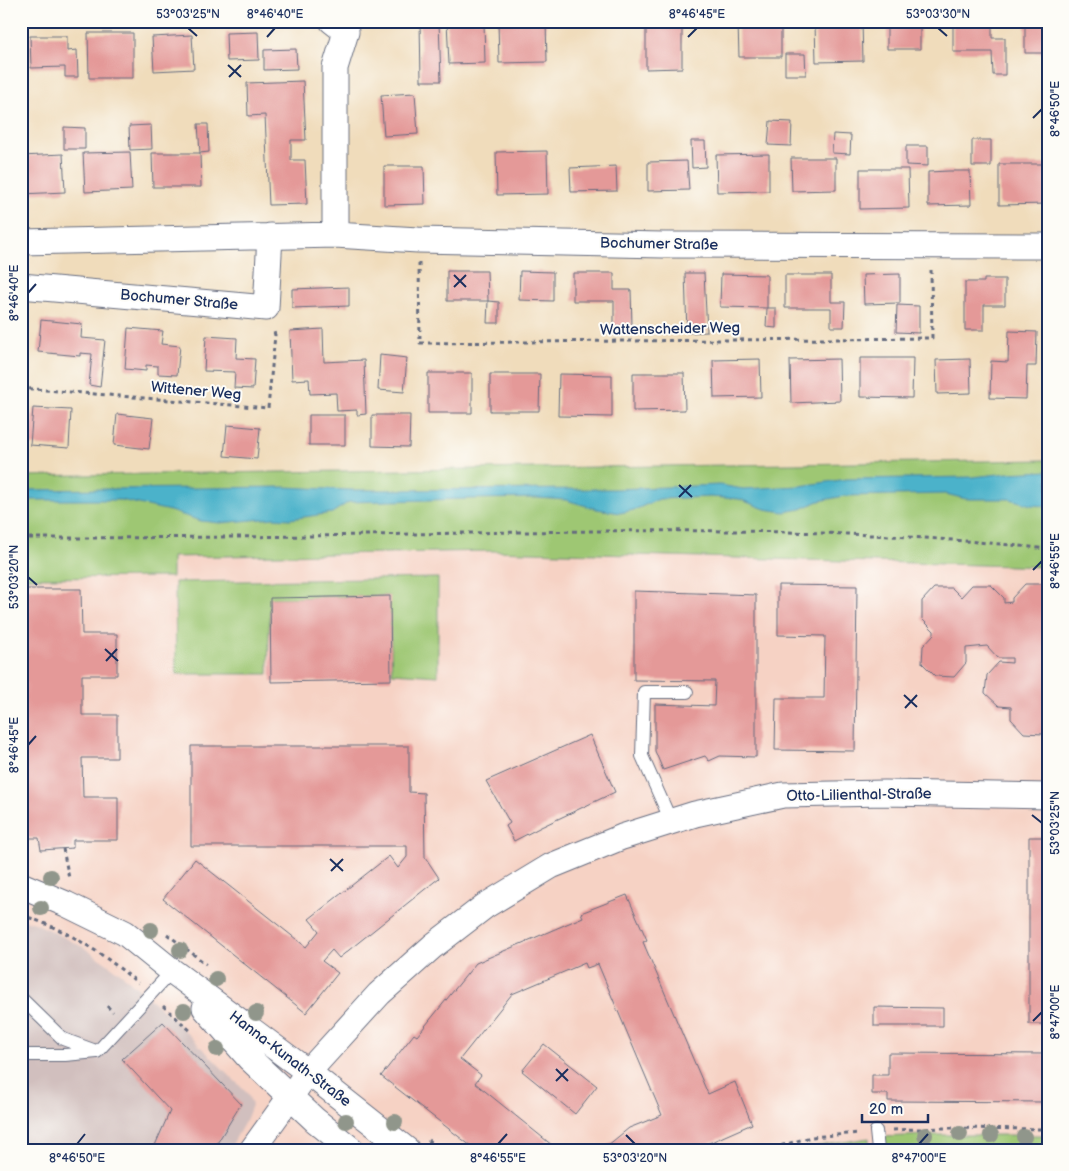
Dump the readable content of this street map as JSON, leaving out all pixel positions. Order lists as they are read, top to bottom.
{
  "streets": {
    "street": ["Bochumer Straße", "Otto-Lilienthal-Straße", "Hanna-Kunath-Straße"],
    "path": ["Wattenscheider Weg", "Wittener Weg"]
  },
  "crossings": [
    ["Bochumer Straße", "Wattenscheider Weg"],
    ["Bochumer Straße", "Wittener Weg"],
    ["Otto-Lilienthal-Straße", "Hanna-Kunath-Straße"]
  ],
  "scale_bar": "20 m",
  "coordinates": [
    "53°03'25\"N",
    "8°46'40\"E",
    "8°46'45\"E",
    "53°03'30\"N",
    "8°46'50\"E",
    "8°46'55\"E",
    "53°03'20\"N",
    "8°47'00\"E"
  ]
}
